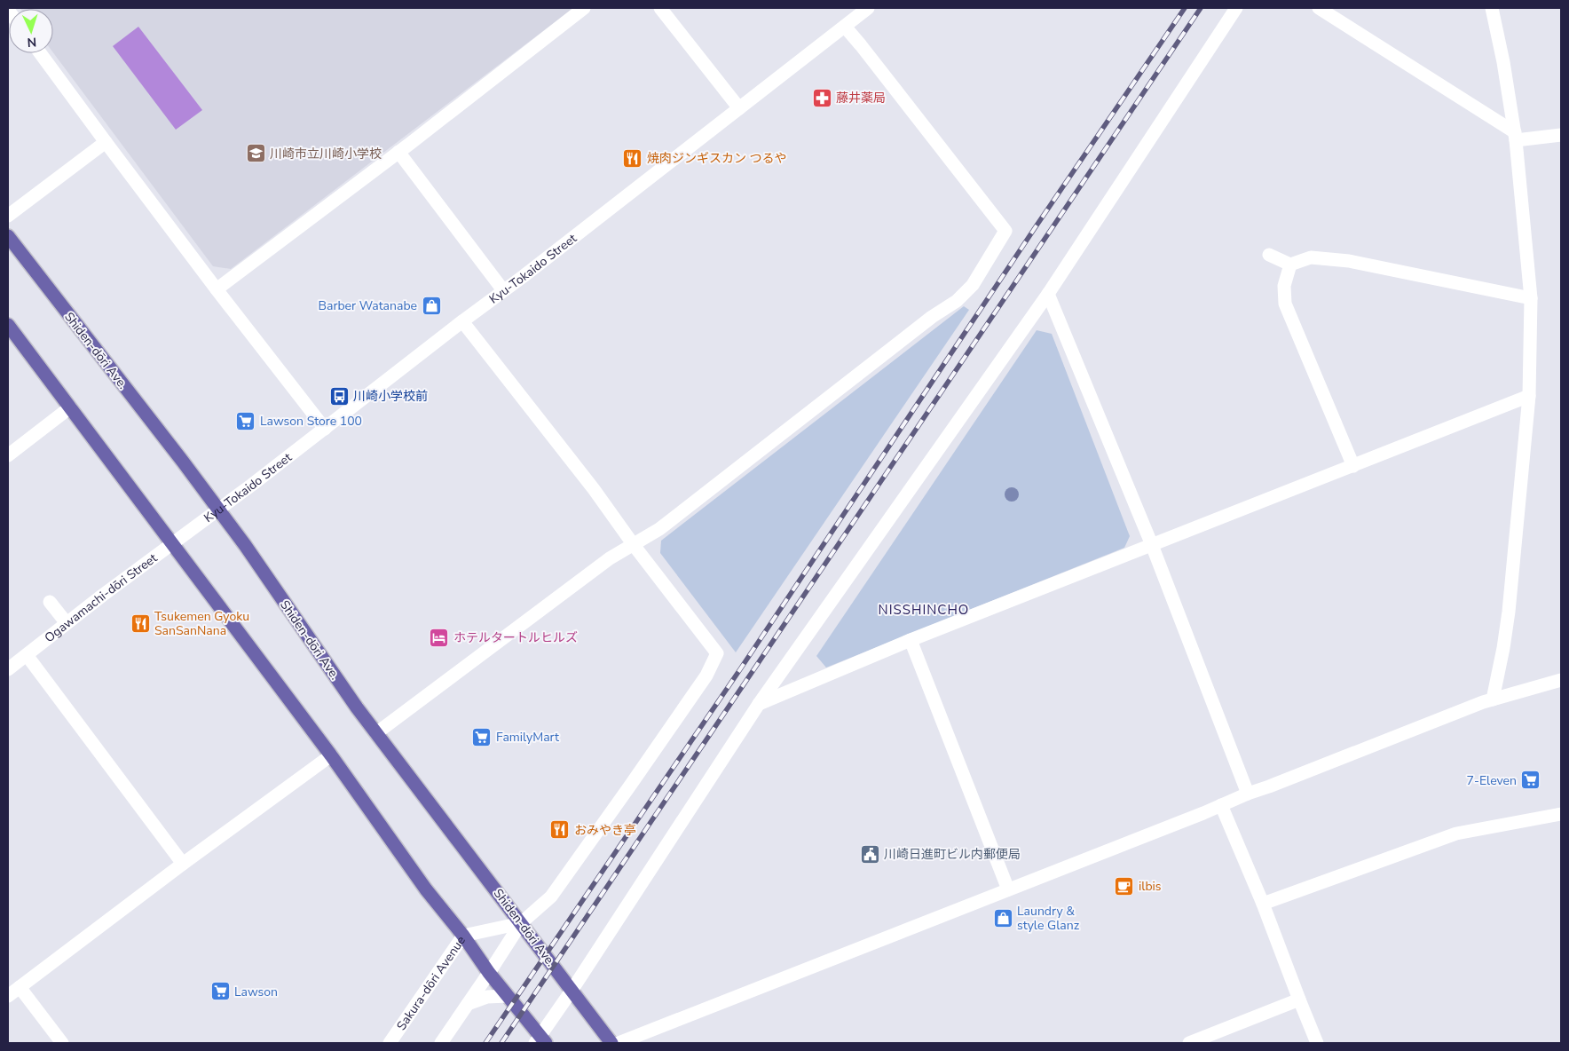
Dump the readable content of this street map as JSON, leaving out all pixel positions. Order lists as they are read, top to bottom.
{
  "streets": {
    "main road": ["Shiden-dōri Ave."],
    "street": ["Kyu-Tokaido Street", "Ogawamachi-dōri Street", "Sakura-dōri Avenue"]
  },
  "crossings": [
    ["Kyu-Tokaido Street", "Shiden-dōri Ave."],
    ["Kyu-Tokaido Street", "Ogawamachi-dōri Street"],
    ["Shiden-dōri Ave.", "Sakura-dōri Avenue"]
  ],
  "districts": ["NISSHINCHO"],
  "places": {
    "pharmacy": ["藤井薬局"],
    "school or university": ["川崎市立川崎小学校"],
    "restaurant": ["焼肉ジンギスカン つるや", "Tsukemen Gyoku SanSanNana", "おみやき亭"],
    "shop": ["Barber Watanabe", "Laundry & style Glanz"],
    "bus stop": ["川崎小学校前"],
    "supermarket": [
      "Lawson Store 100",
      "FamilyMart",
      "7-Eleven",
      "Lawson"
    ],
    "hotel": ["ホテルタートルヒルズ"],
    "public building": ["川崎日進町ビル内郵便局"],
    "cafe": ["ilbis"]
  },
  "north": "bottom"
}
